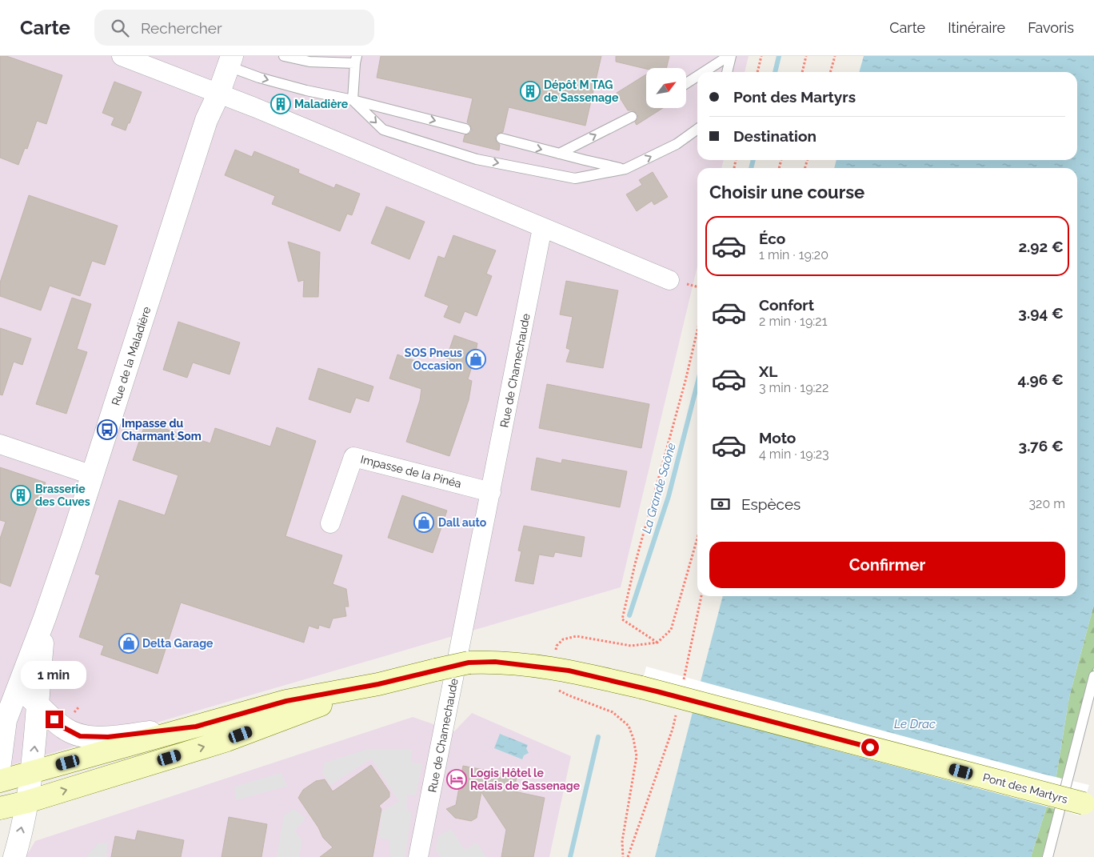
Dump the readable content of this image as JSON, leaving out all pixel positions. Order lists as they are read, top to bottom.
{
  "streets": {
    "main road": ["Pont des Martyrs"],
    "street": ["Rue de la Maladière", "Rue de Chamechaude", "Impasse de la Pinéa"]
  },
  "crossings": [
    ["Rue de Chamechaude", "Impasse de la Pinéa"]
  ],
  "water": ["La Grande Saône", "Le Drac"],
  "places": {
    "building": ["Dépôt M TAG de Sassenage", "Maladière", "Brasserie des Cuves"],
    "shop": ["SOS Pneus Occasion", "Dall auto", "Delta Garage"],
    "bus stop": ["Impasse du Charmant Som"],
    "hotel": ["Logis Hôtel le Relais de Sassenage"]
  },
  "north": "top right",
  "page": {
    "header": "Carte",
    "search": "Rechercher",
    "nav": ["Carte", "Itinéraire", "Favoris"],
    "banner": ["Pont des Martyrs", "Destination"],
    "heading": "Choisir une course",
    "list": [
      {
        "name": "Éco",
        "note": "1 min · 19:20",
        "value": "2.92 €"
      },
      {
        "name": "Confort",
        "note": "2 min · 19:21",
        "value": "3.94 €"
      },
      {
        "name": "XL",
        "note": "3 min · 19:22",
        "value": "4.96 €"
      },
      {
        "name": "Moto",
        "note": "4 min · 19:23",
        "value": "3.76 €"
      }
    ],
    "pay": ["Espèces", "320 m"],
    "buttons": "Confirmer",
    "bubble": "1 min"
  }
}
